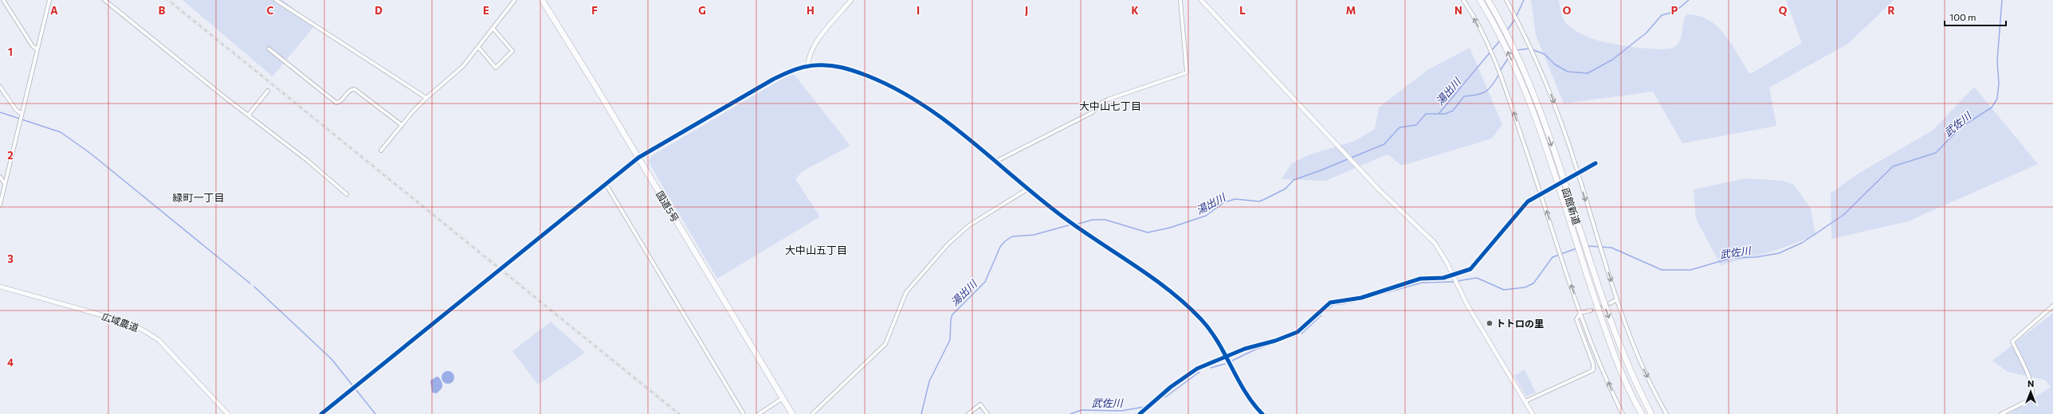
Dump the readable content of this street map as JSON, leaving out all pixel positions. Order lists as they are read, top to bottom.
{
  "streets": {
    "highway": ["国道5号", "函館新道"],
    "street": ["広域農道"]
  },
  "districts": ["大中山七丁目", "緑町一丁目", "大中山五丁目"],
  "water": ["湯出川", "武佐川"],
  "places": ["トトロの里"],
  "scale_bar": "100 m",
  "north": "top",
  "grid": {
    "columns": [
      "A",
      "B",
      "C",
      "D",
      "E",
      "F",
      "G",
      "H",
      "I",
      "J",
      "K",
      "L",
      "M",
      "N",
      "O",
      "P",
      "Q",
      "R"
    ],
    "rows": [
      "1",
      "2",
      "3",
      "4"
    ]
  }
}
